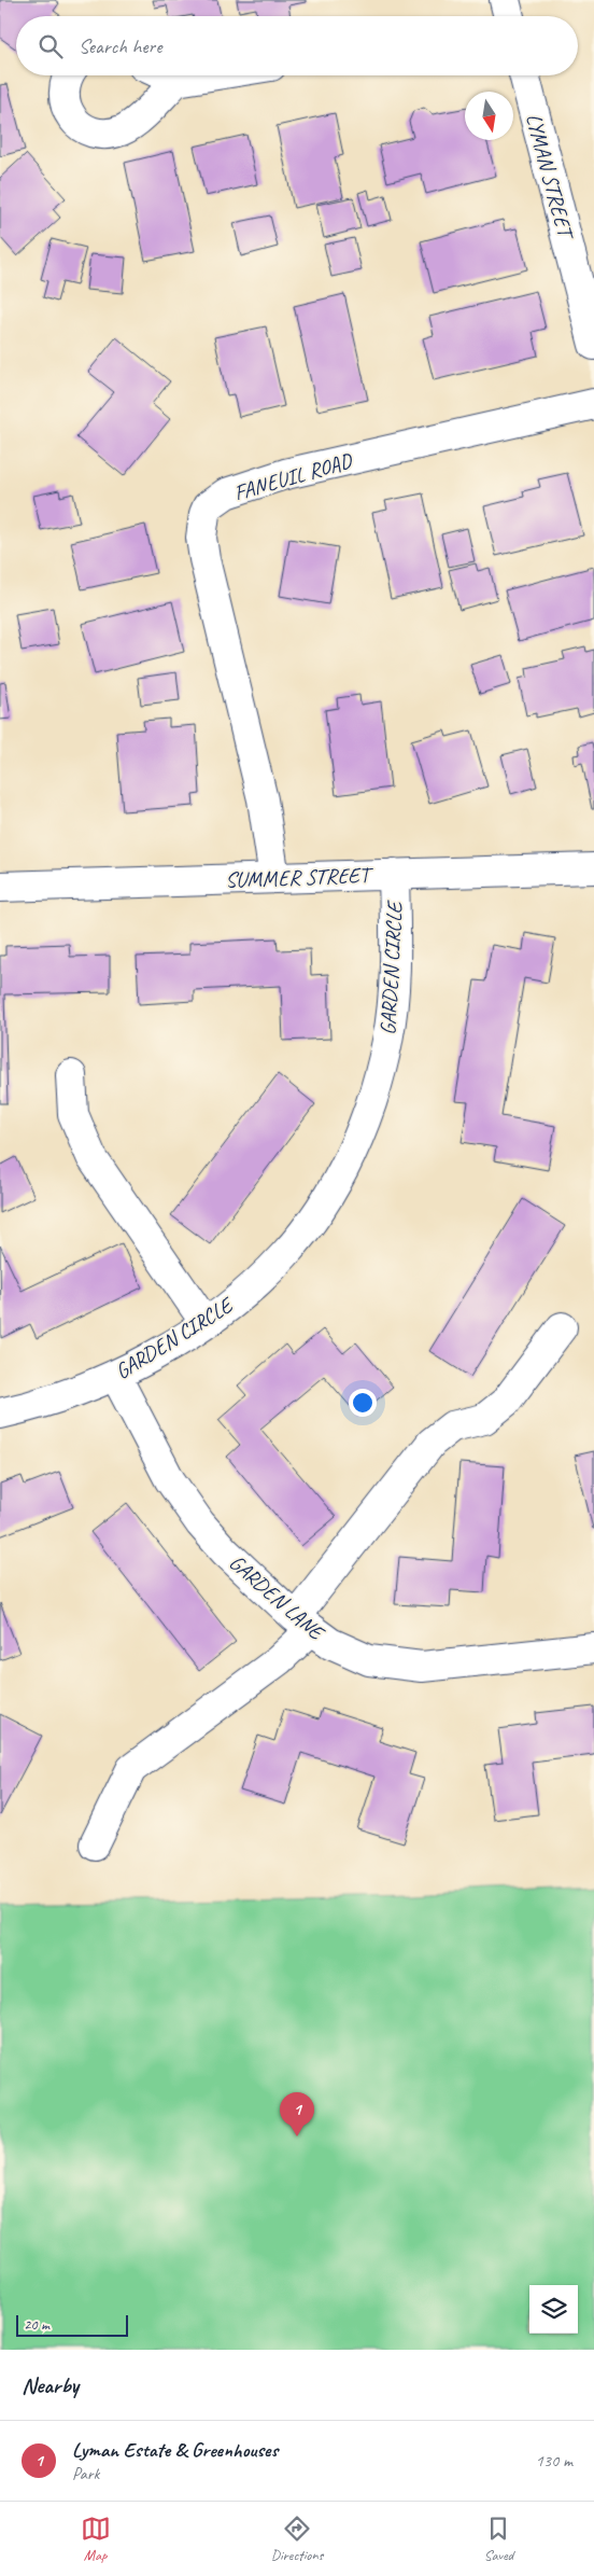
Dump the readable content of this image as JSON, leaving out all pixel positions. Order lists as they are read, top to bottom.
{
  "streets": {
    "street": [
      "LYMAN STREET",
      "FANEUIL ROAD",
      "SUMMER STREET",
      "GARDEN CIRCLE",
      "GARDEN LANE"
    ]
  },
  "crossings": [
    ["FANEUIL ROAD", "SUMMER STREET"],
    ["SUMMER STREET", "GARDEN CIRCLE"],
    ["GARDEN CIRCLE", "GARDEN LANE"]
  ],
  "scale_bar": "20 m",
  "north": "bottom",
  "page": {
    "search": "Search here",
    "pins": "1",
    "scale": "20 m",
    "heading": "Nearby",
    "list": [
      {
        "mark": "1",
        "name": "Lyman Estate & Greenhouses",
        "note": "Park",
        "value": "130 m"
      }
    ],
    "nav": ["Map", "Directions", "Saved"]
  }
}
